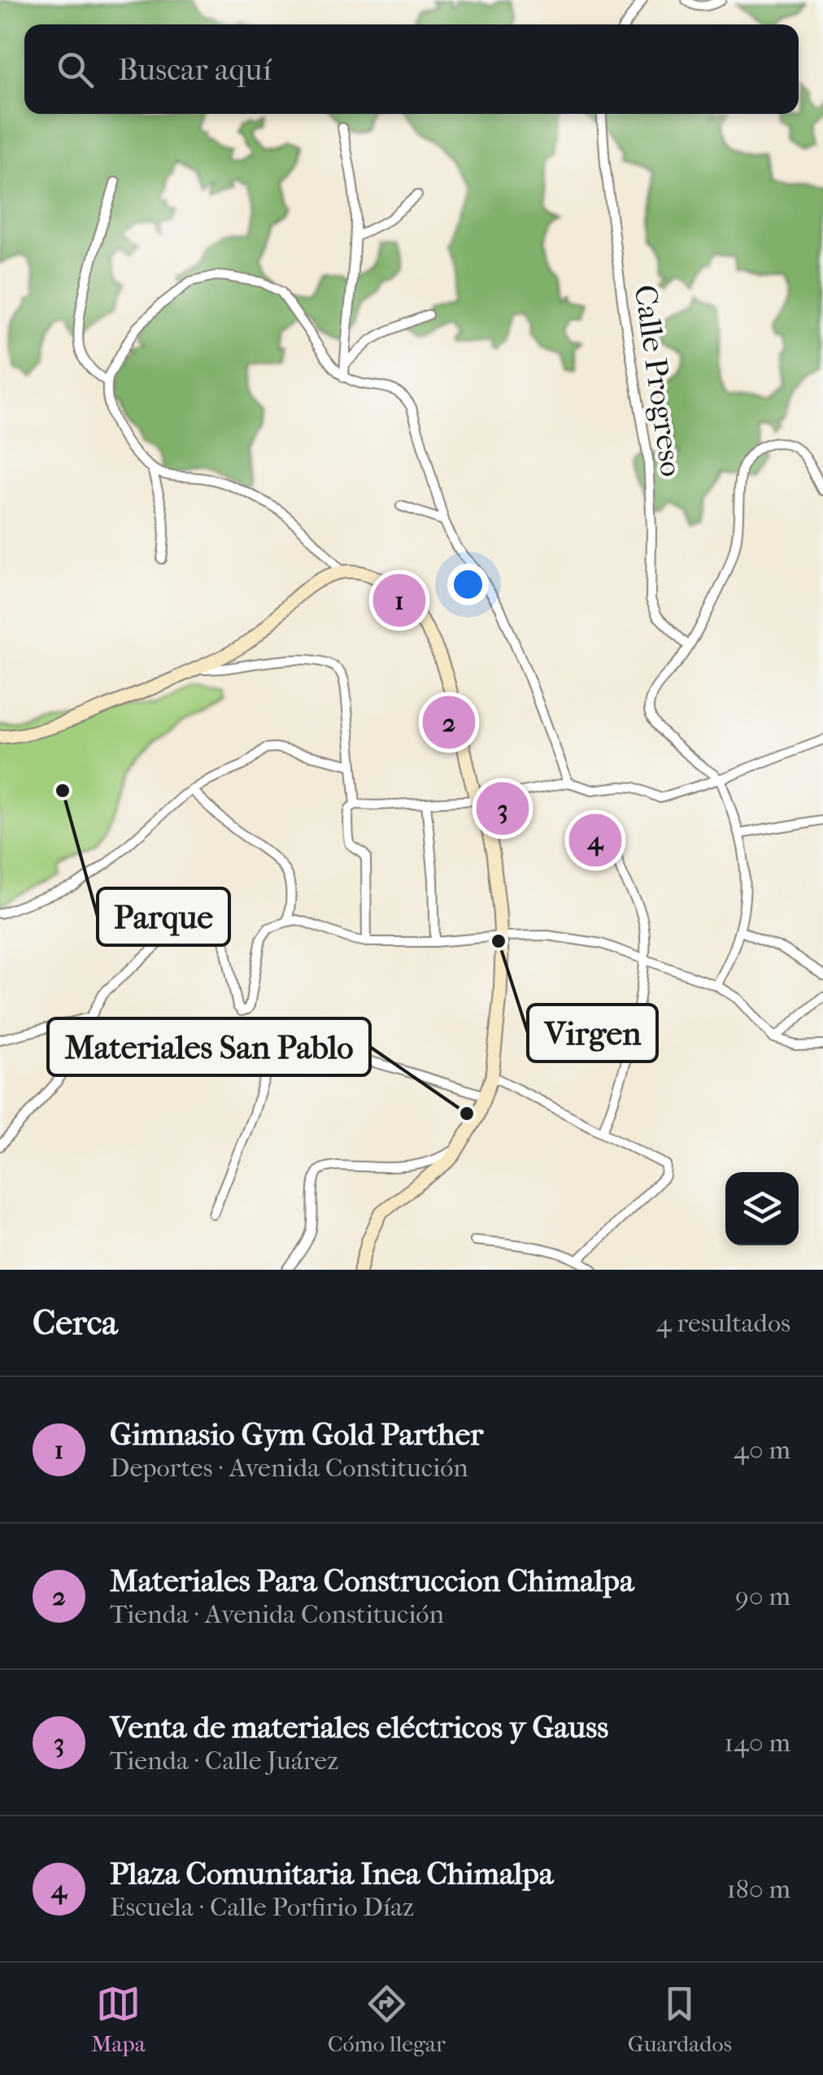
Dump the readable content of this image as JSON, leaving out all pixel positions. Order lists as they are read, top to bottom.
{
  "streets": {
    "street": ["Calle Progreso"]
  },
  "places": ["Parque", "Virgen", "Materiales San Pablo"],
  "page": {
    "search": "Buscar aquí",
    "pins": [
      "1",
      "2",
      "3",
      "4"
    ],
    "heading": ["Cerca", "4 resultados"],
    "list": [
      {
        "mark": "1",
        "name": "Gimnasio Gym Gold Parther",
        "note": "Deportes · Avenida Constitución",
        "value": "40 m"
      },
      {
        "mark": "2",
        "name": "Materiales Para Construccion Chimalpa",
        "note": "Tienda · Avenida Constitución",
        "value": "90 m"
      },
      {
        "mark": "3",
        "name": "Venta de materiales eléctricos y Gauss",
        "note": "Tienda · Calle Juárez",
        "value": "140 m"
      },
      {
        "mark": "4",
        "name": "Plaza Comunitaria Inea Chimalpa",
        "note": "Escuela · Calle Porfirio Díaz",
        "value": "180 m"
      }
    ],
    "nav": ["Mapa", "Cómo llegar", "Guardados"]
  }
}
